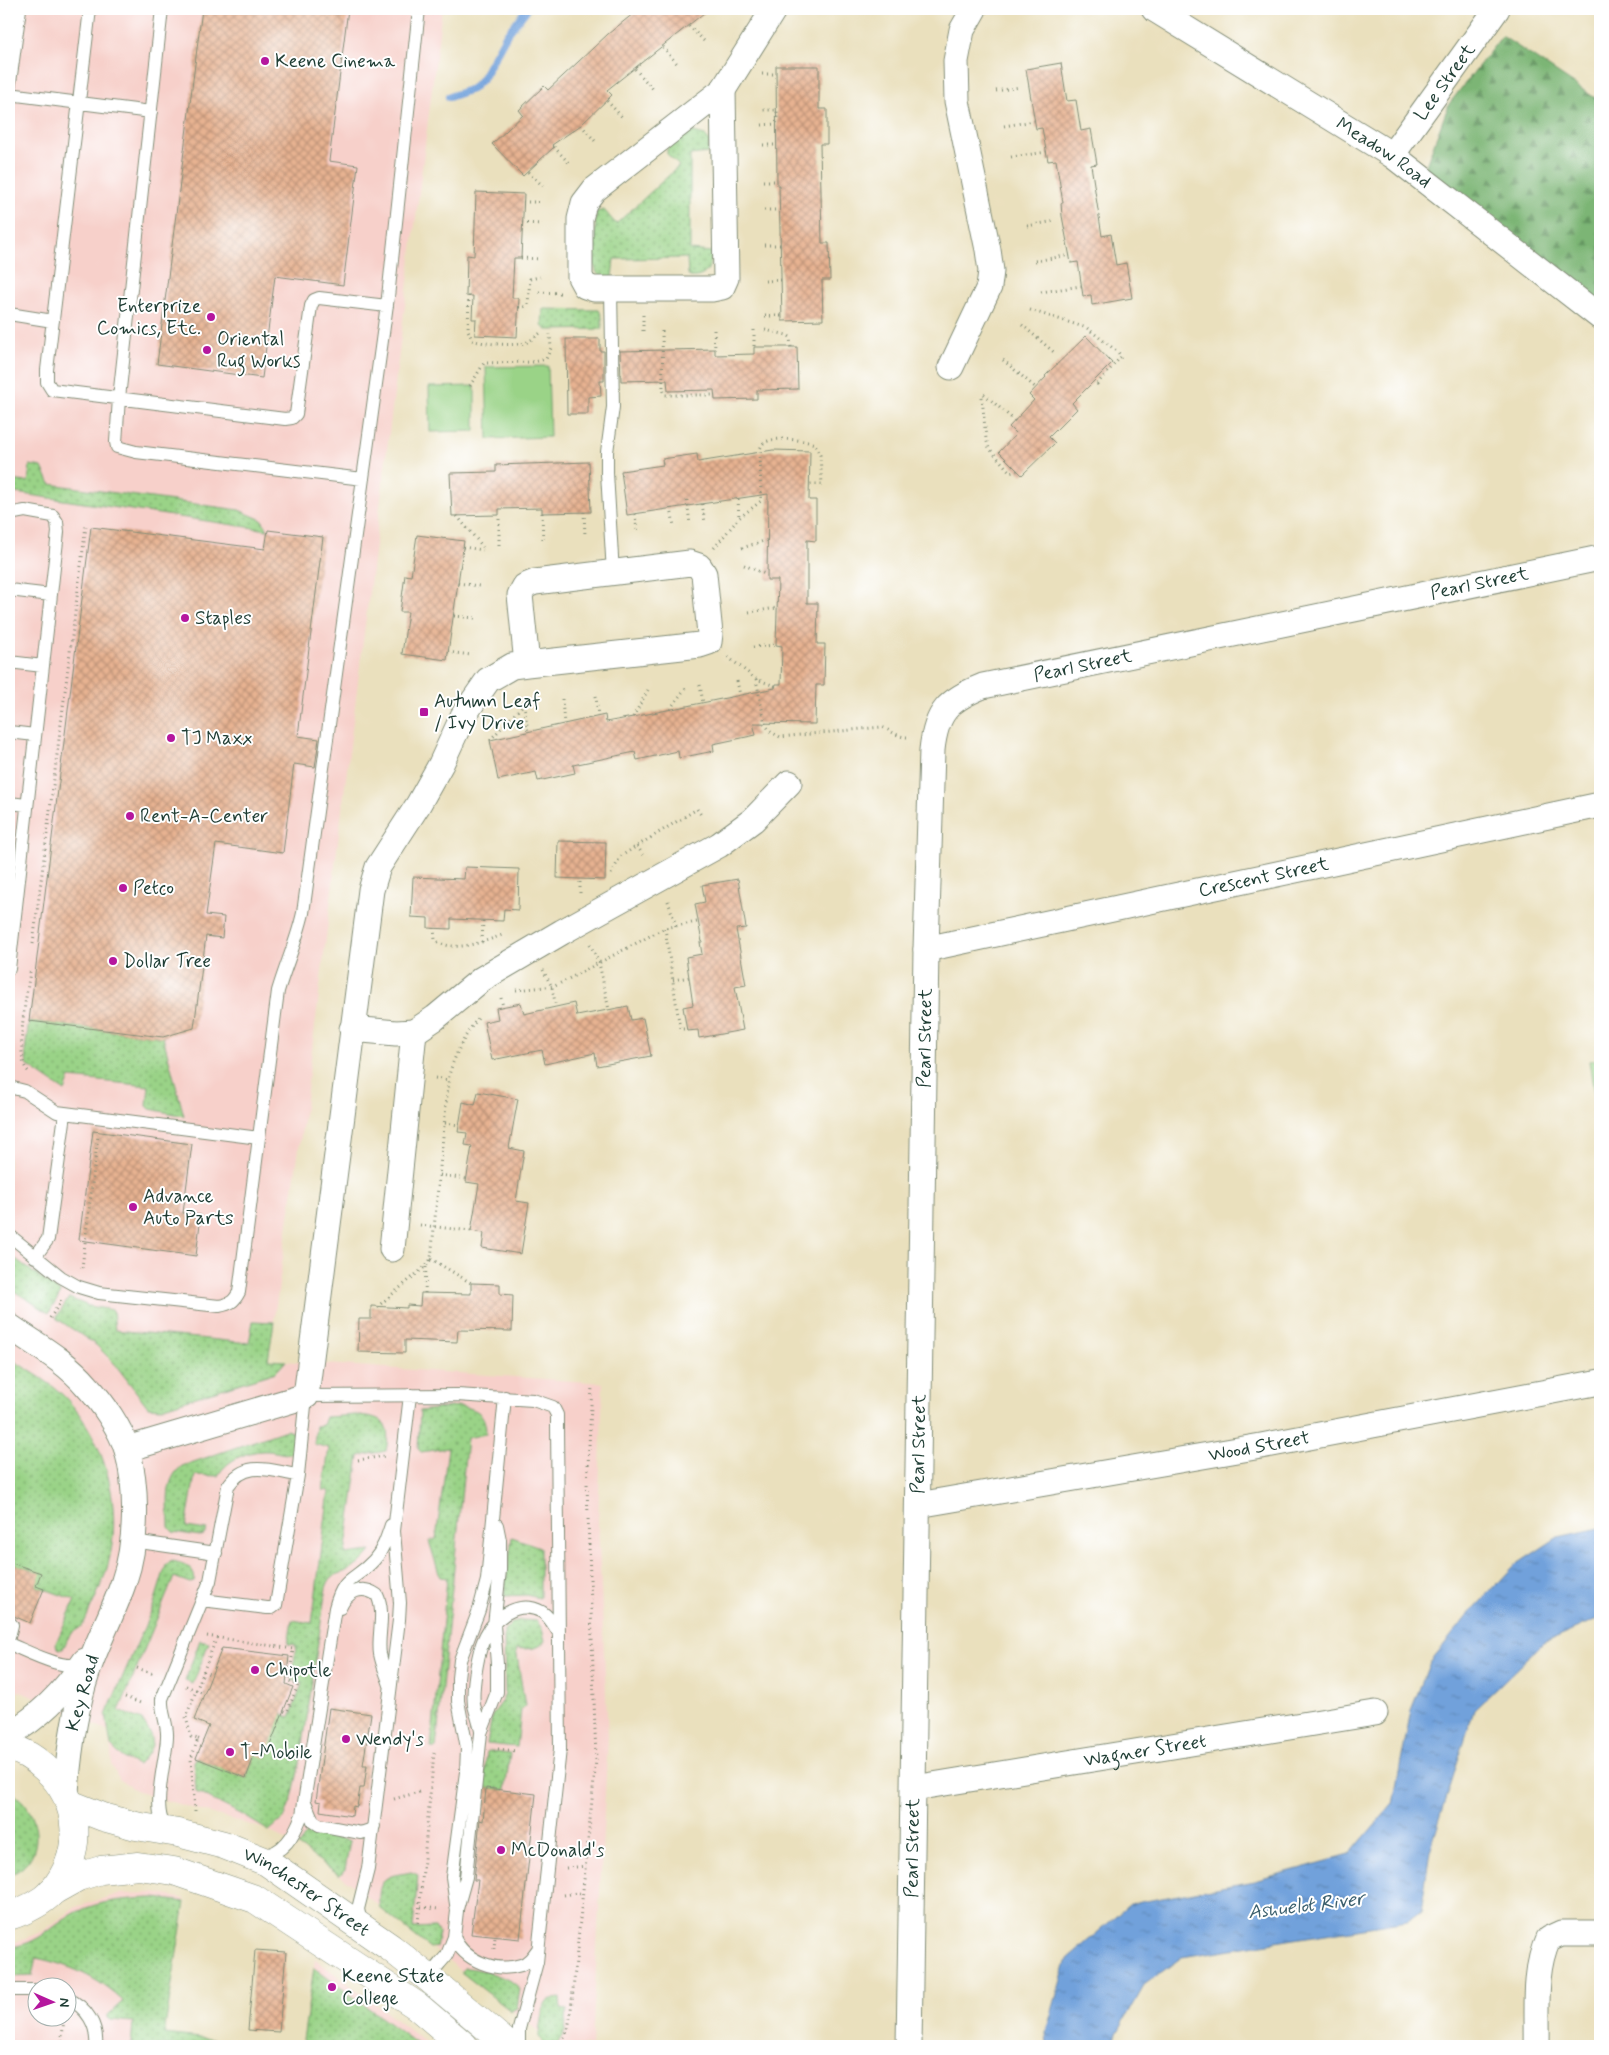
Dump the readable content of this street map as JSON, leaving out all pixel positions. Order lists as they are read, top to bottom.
{
  "streets": {
    "street": [
      "Lee Street",
      "Meadow Road",
      "Pearl Street",
      "Crescent Street",
      "Wood Street",
      "Key Road",
      "Wagner Street",
      "Winchester Street"
    ]
  },
  "crossings": [
    ["Lee Street", "Meadow Road"],
    ["Pearl Street", "Crescent Street"],
    ["Pearl Street", "Wood Street"],
    ["Pearl Street", "Wagner Street"],
    ["Key Road", "Winchester Street"]
  ],
  "water": ["Ashuelot River"],
  "places": {
    "other": [
      "Keene Cinema",
      "Enterprize Comics, Etc.",
      "Oriental Rug Works",
      "Staples",
      "TJ Maxx",
      "Rent-A-Center",
      "Petco",
      "Dollar Tree",
      "Advance Auto Parts",
      "Chipotle",
      "Wendy's",
      "T-Mobile",
      "McDonald's",
      "Keene State College"
    ],
    "transit": ["Autumn Leaf / Ivy Drive"]
  },
  "north": "right"
}
